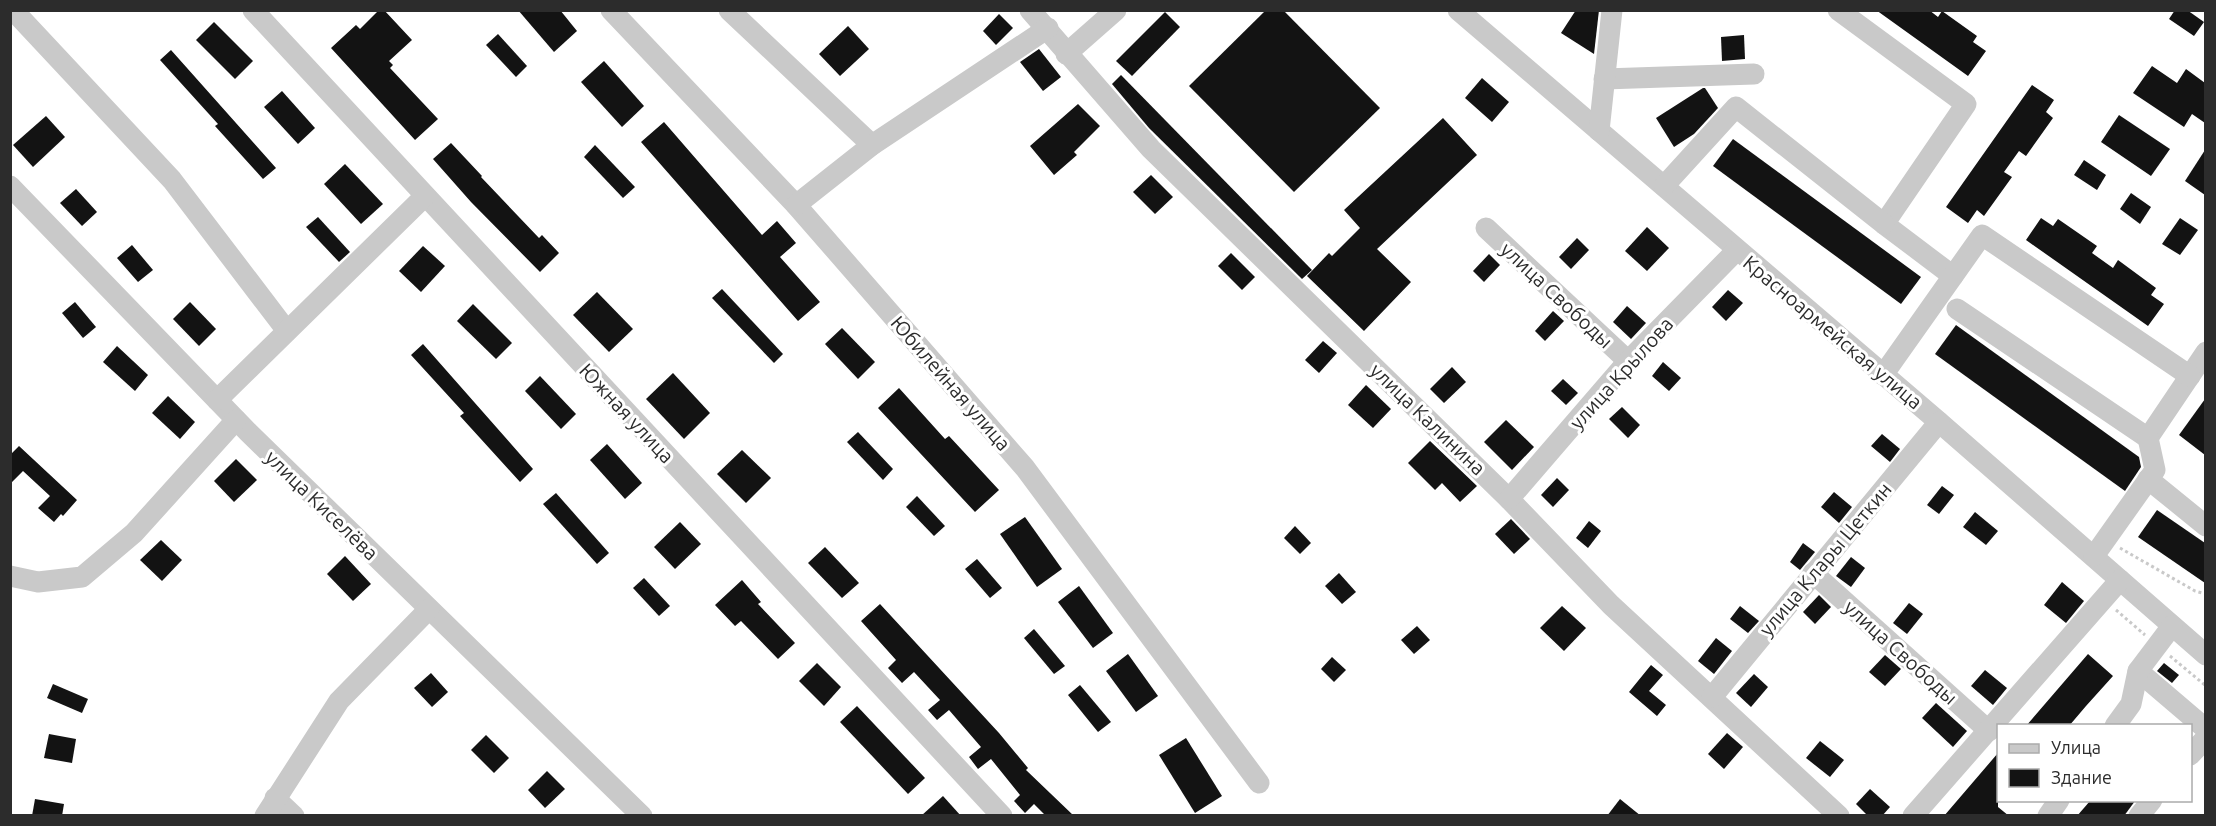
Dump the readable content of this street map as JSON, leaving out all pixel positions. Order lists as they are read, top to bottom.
{
  "streets": {
    "street": [
      "улица Свободы",
      "Красноармейская улица",
      "улица Крылова",
      "Юбилейная улица",
      "Южная улица",
      "улица Калинина",
      "улица Киселёва",
      "улица Клары Цеткин"
    ]
  },
  "crossings": [
    ["улица Свободы", "улица Крылова"],
    ["улица Свободы", "улица Клары Цеткин"],
    ["Красноармейская улица", "улица Крылова"],
    ["Красноармейская улица", "улица Клары Цеткин"],
    ["улица Крылова", "улица Калинина"],
    ["улица Калинина", "улица Клары Цеткин"]
  ],
  "legend": ["Улица", "Здание"]
}
